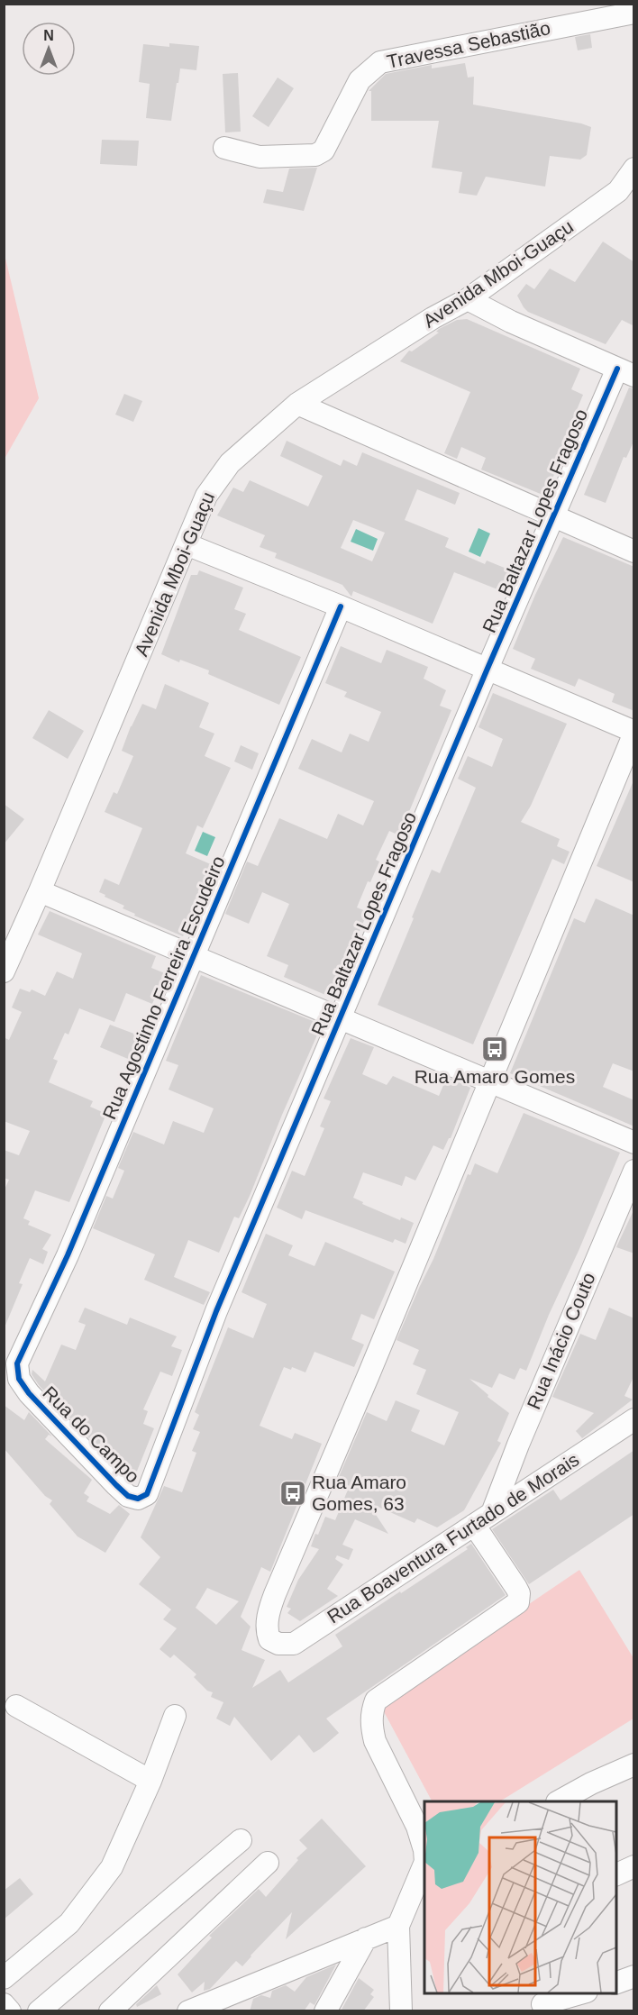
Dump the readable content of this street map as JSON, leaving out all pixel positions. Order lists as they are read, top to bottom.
{
  "streets": {
    "street": [
      "Travessa Sebastião",
      "Avenida Mboi-Guaçu",
      "Rua Baltazar Lopes Fragoso",
      "Rua Agostinho Ferreira Escudeiro",
      "Rua Inácio Couto",
      "Rua do Campo",
      "Rua Boaventura Furtado de Morais"
    ]
  },
  "crossings": [
    ["Rua Baltazar Lopes Fragoso", "Rua do Campo"],
    ["Rua Agostinho Ferreira Escudeiro", "Rua do Campo"],
    ["Rua Inácio Couto", "Rua Boaventura Furtado de Morais"]
  ],
  "places": {
    "bus stop": ["Rua Amaro Gomes", "Rua Amaro Gomes, 63"]
  },
  "north": "top"
}
